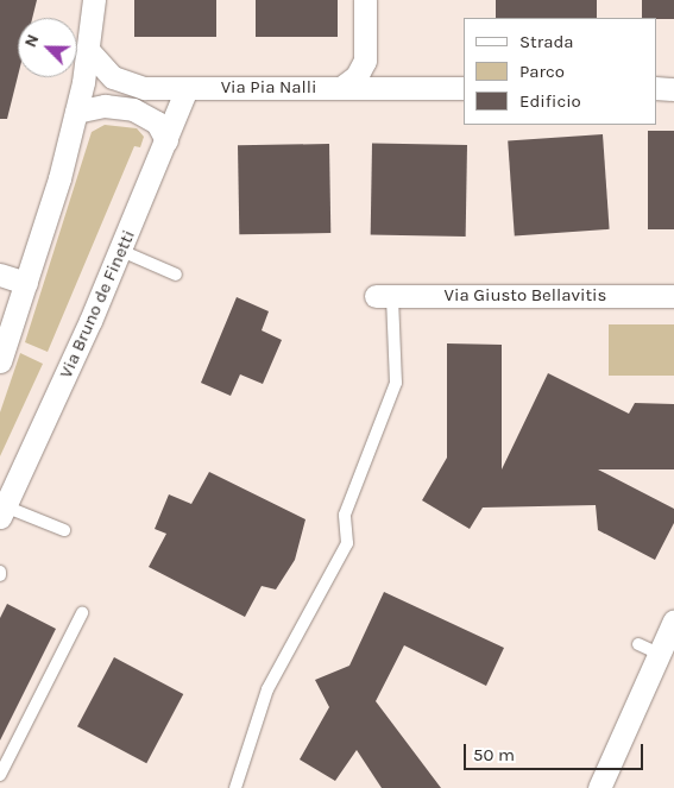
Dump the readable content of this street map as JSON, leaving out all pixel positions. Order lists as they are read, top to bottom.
{
  "streets": {
    "street": ["Via Pia Nalli", "Via Giusto Bellavitis", "Via Bruno de Finetti"]
  },
  "crossings": [
    ["Via Pia Nalli", "Via Bruno de Finetti"]
  ],
  "legend": ["Strada", "Parco", "Edificio"],
  "scale_bar": "50 m",
  "north": "top left"
}
